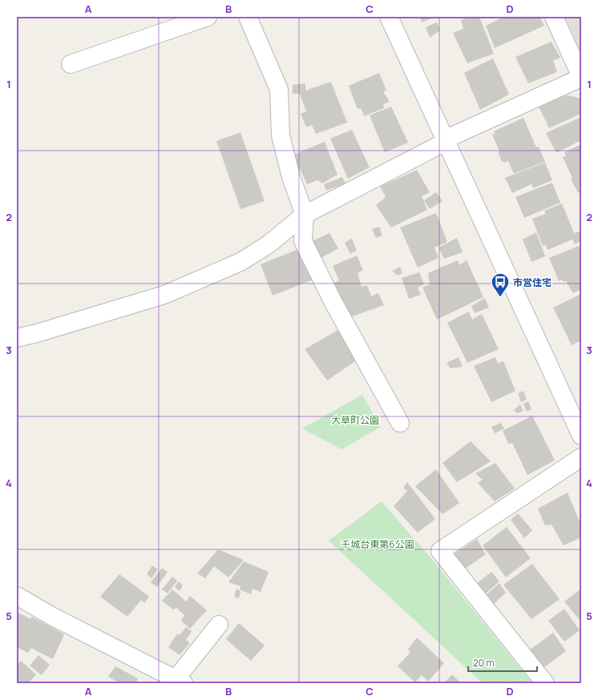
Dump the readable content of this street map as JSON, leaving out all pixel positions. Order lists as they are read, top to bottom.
{
  "parks": ["大草町公園", "千城台東第6公園"],
  "places": {
    "bus stop": ["市営住宅"]
  },
  "scale_bar": "20 m",
  "grid": {
    "columns": [
      "A",
      "B",
      "C",
      "D"
    ],
    "rows": [
      "1",
      "2",
      "3",
      "4",
      "5"
    ]
  }
}
